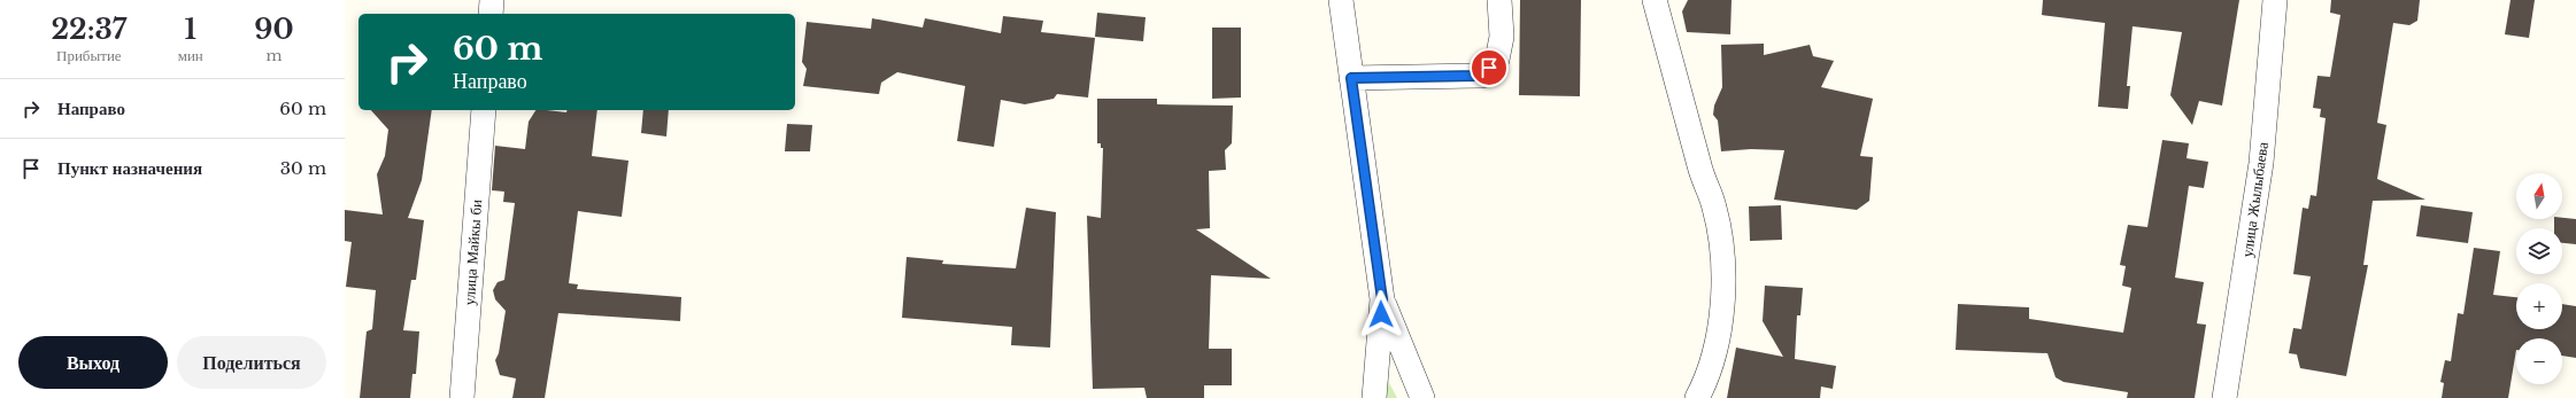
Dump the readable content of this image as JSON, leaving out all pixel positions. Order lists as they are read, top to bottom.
{
  "streets": {
    "street": ["улица Жылыбаева", "улица Майкы би"]
  },
  "north": "top",
  "page": {
    "eta": [
      "22:37",
      "Прибытие",
      "1",
      "мин",
      "90",
      "m"
    ],
    "turn": ["60 m", "Направо"],
    "list": [
      {
        "name": "Направо",
        "value": "60 m"
      },
      {
        "name": "Пункт назначения",
        "value": "30 m"
      }
    ],
    "map_buttons": ["+", "−"],
    "buttons": ["Выход", "Поделиться"]
  }
}
